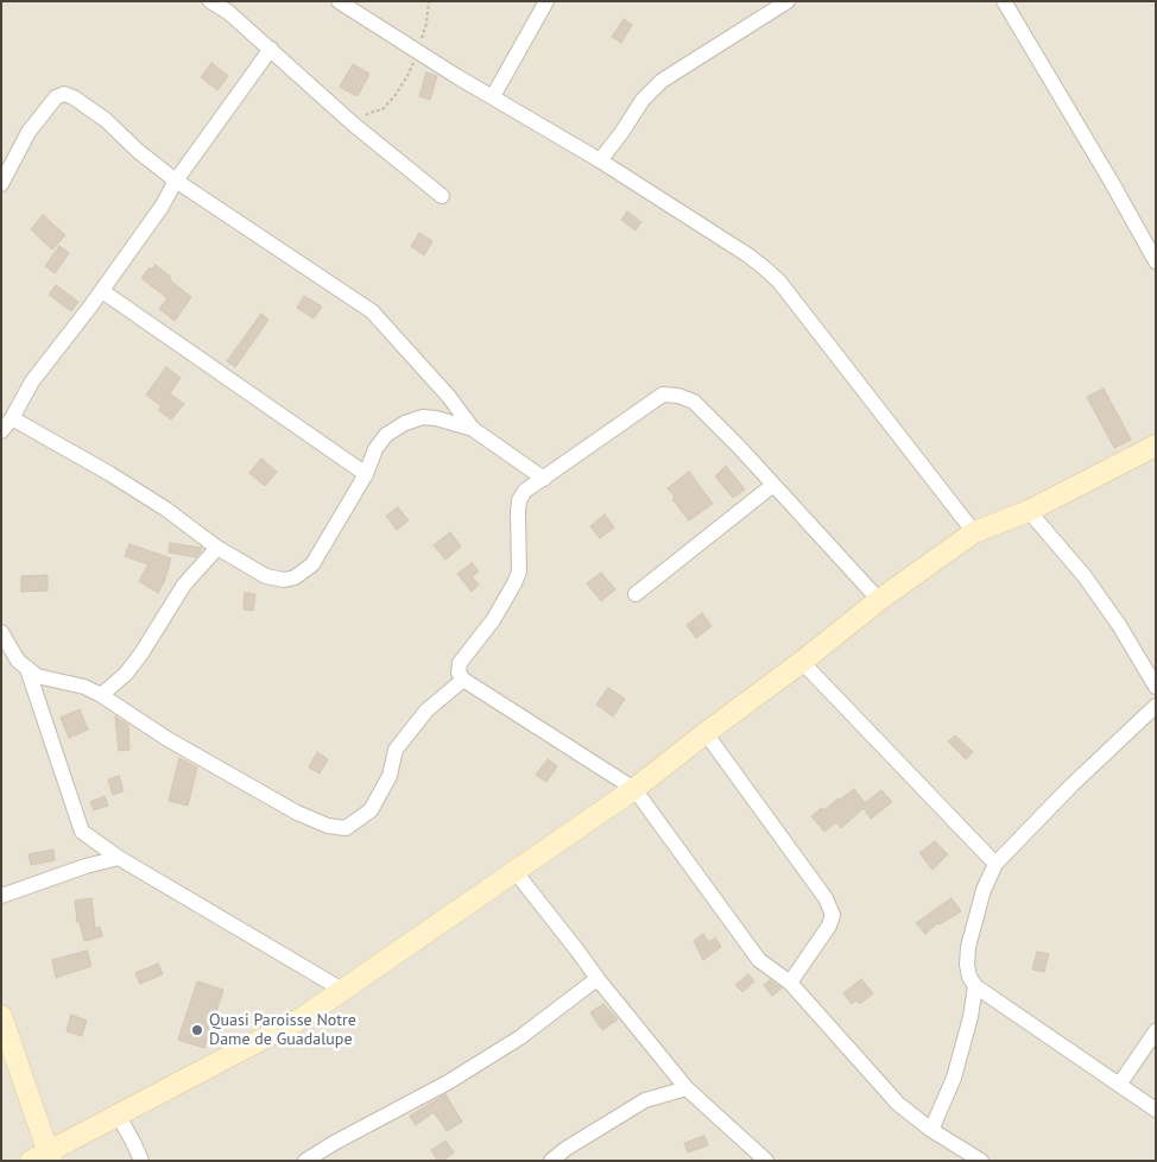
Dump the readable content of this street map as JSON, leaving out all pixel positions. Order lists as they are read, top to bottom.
{
  "places": ["Quasi Paroisse Notre Dame de Guadalupe"]
}
